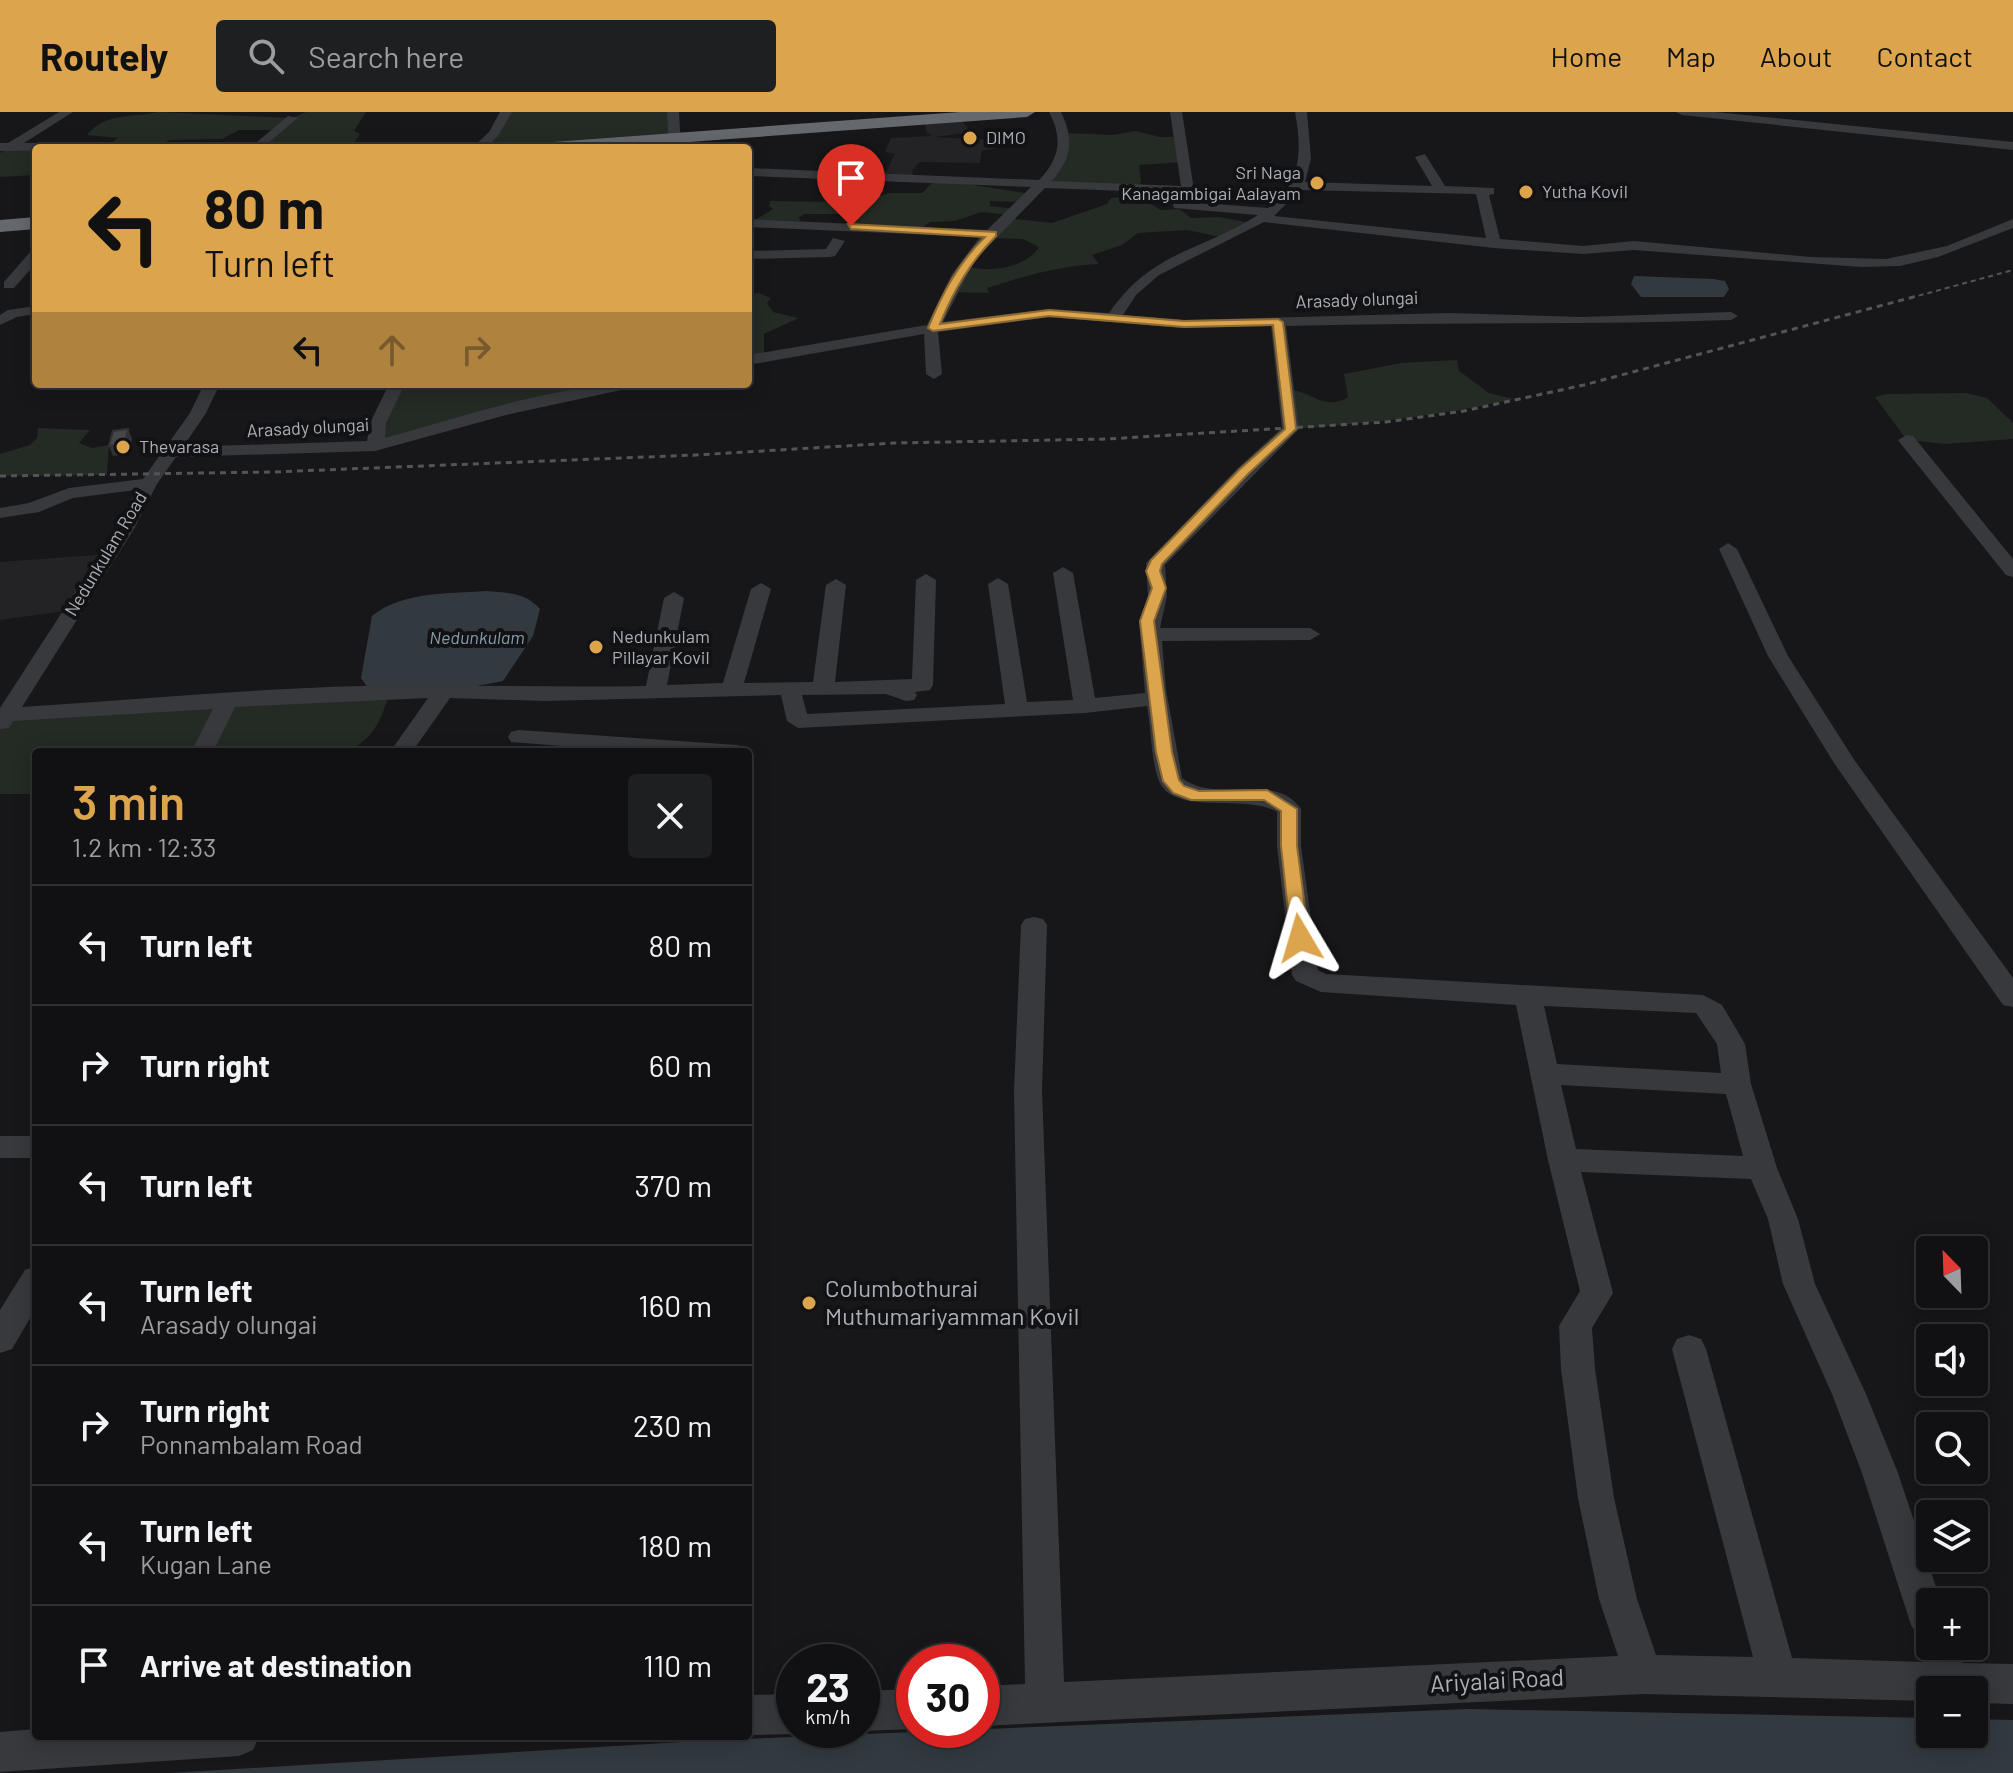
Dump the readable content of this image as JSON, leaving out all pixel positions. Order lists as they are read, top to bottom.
{
  "streets": {
    "street": ["Arasady olungai", "Nedunkulam Road", "Ariyalai Road"]
  },
  "crossings": [
    ["Arasady olungai", "Nedunkulam Road"]
  ],
  "water": ["Nedunkulam"],
  "places": [
    "DIMO",
    "Sri Naga Kanagambigai Aalayam",
    "Yutha Kovil",
    "Thevarasa",
    "Nedunkulam Pillayar Kovil",
    "Columbothurai Muthumariyamman Kovil"
  ],
  "north": "top left",
  "page": {
    "header": "Routely",
    "search": "Search here",
    "nav": [
      "Home",
      "Map",
      "About",
      "Contact"
    ],
    "turn": ["80 m", "Turn left"],
    "heading": ["3 min", "1.2 km · 12:33"],
    "list": [
      {
        "name": "Turn left",
        "value": "80 m"
      },
      {
        "name": "Turn right",
        "value": "60 m"
      },
      {
        "name": "Turn left",
        "value": "370 m"
      },
      {
        "name": "Turn left",
        "note": "Arasady olungai",
        "value": "160 m"
      },
      {
        "name": "Turn right",
        "note": "Ponnambalam Road",
        "value": "230 m"
      },
      {
        "name": "Turn left",
        "note": "Kugan Lane",
        "value": "180 m"
      },
      {
        "name": "Arrive at destination",
        "value": "110 m"
      }
    ],
    "map_buttons": ["+", "−"],
    "speed": "23 km/h",
    "limit": "30"
  }
}
